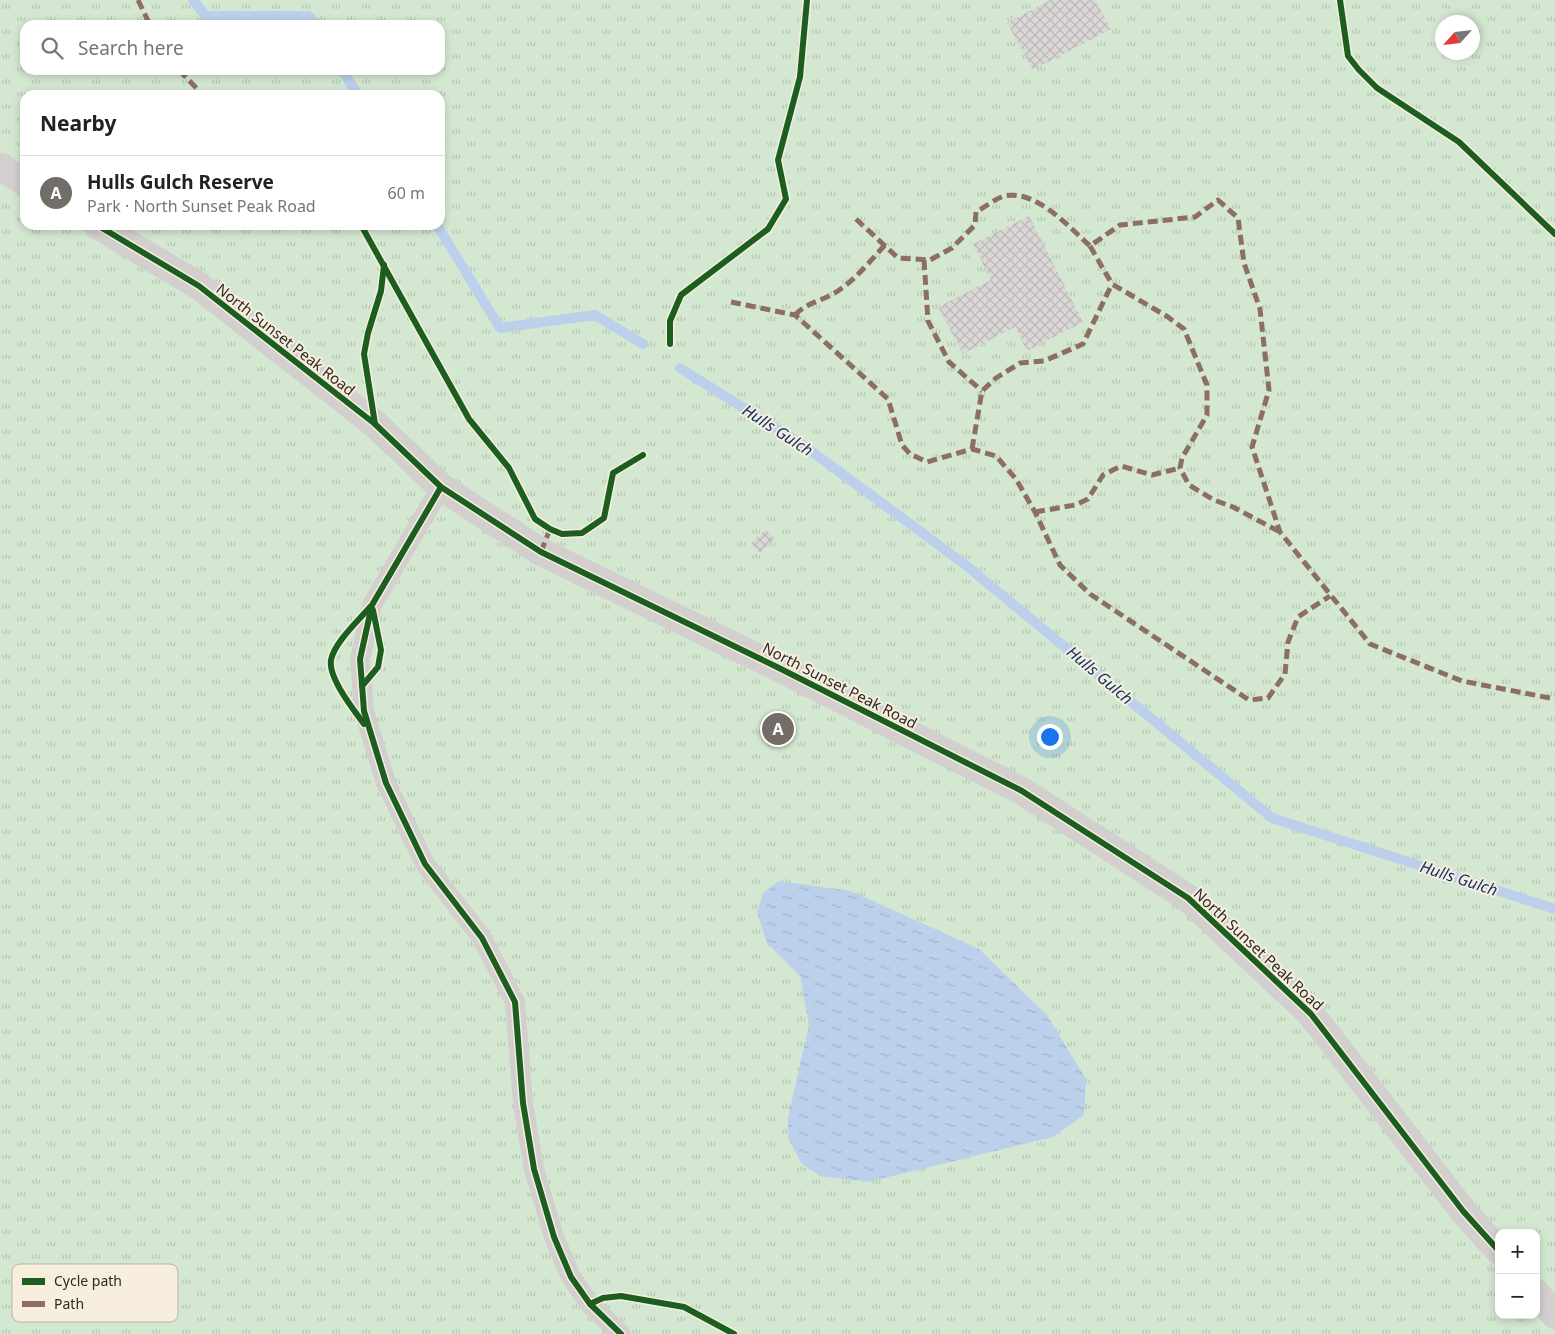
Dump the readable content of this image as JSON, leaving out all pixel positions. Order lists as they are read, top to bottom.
{
  "streets": {
    "street": ["North Sunset Peak Road"]
  },
  "water": ["Hulls Gulch"],
  "legend": ["Cycle path", "Path"],
  "north": "bottom left",
  "page": {
    "search": "Search here",
    "heading": "Nearby",
    "list": [
      {
        "mark": "A",
        "name": "Hulls Gulch Reserve",
        "note": "Park · North Sunset Peak Road",
        "value": "60 m"
      }
    ],
    "pins": "A",
    "map_buttons": ["+", "−"]
  }
}
